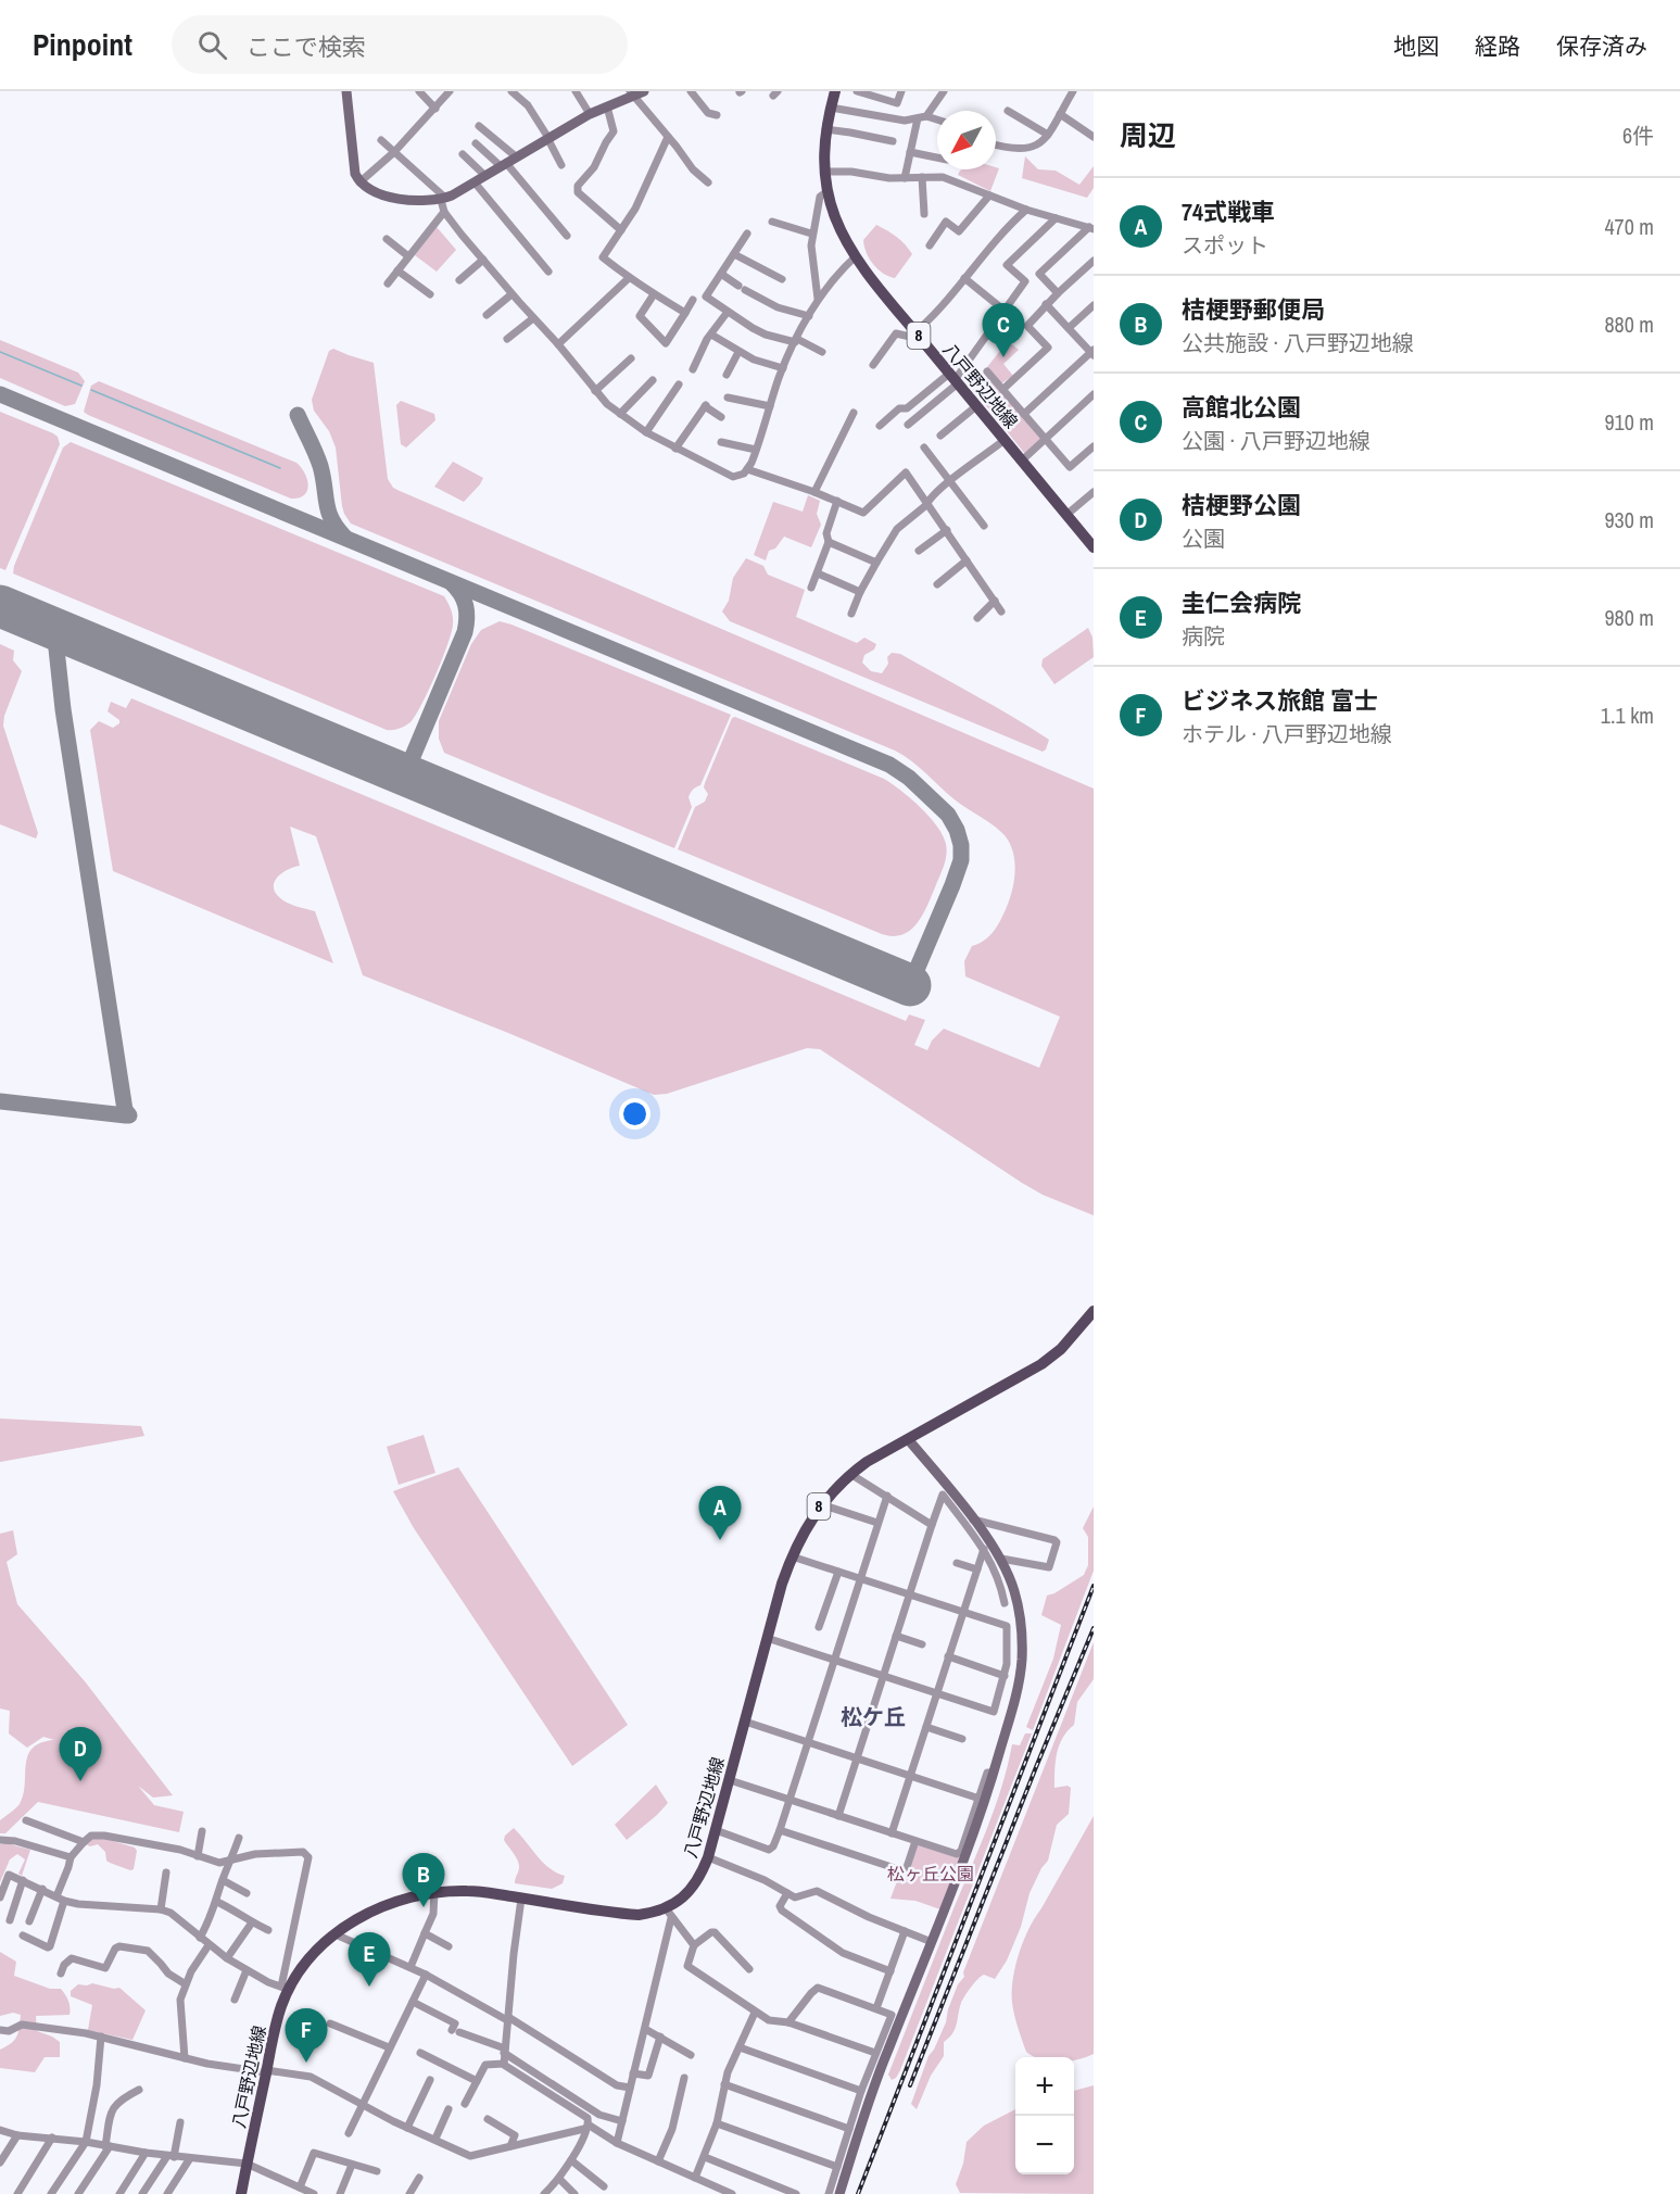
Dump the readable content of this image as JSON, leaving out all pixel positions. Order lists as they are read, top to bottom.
{
  "streets": {
    "main road": ["8", "八戸野辺地線"]
  },
  "districts": ["松ケ丘"],
  "parks": ["松ヶ丘公園"],
  "north": "bottom left",
  "page": {
    "header": "Pinpoint",
    "search": "ここで検索",
    "nav": ["地図", "経路", "保存済み"],
    "heading": ["周辺", "6件"],
    "list": [
      {
        "mark": "A",
        "name": "74式戦車",
        "note": "スポット",
        "value": "470 m"
      },
      {
        "mark": "B",
        "name": "桔梗野郵便局",
        "note": "公共施設 · 八戸野辺地線",
        "value": "880 m"
      },
      {
        "mark": "C",
        "name": "高館北公園",
        "note": "公園 · 八戸野辺地線",
        "value": "910 m"
      },
      {
        "mark": "D",
        "name": "桔梗野公園",
        "note": "公園",
        "value": "930 m"
      },
      {
        "mark": "E",
        "name": "圭仁会病院",
        "note": "病院",
        "value": "980 m"
      },
      {
        "mark": "F",
        "name": "ビジネス旅館 富士",
        "note": "ホテル · 八戸野辺地線",
        "value": "1.1 km"
      }
    ],
    "pins": [
      "C",
      "A",
      "D",
      "B",
      "E",
      "F"
    ],
    "map_buttons": ["+", "−"]
  }
}
